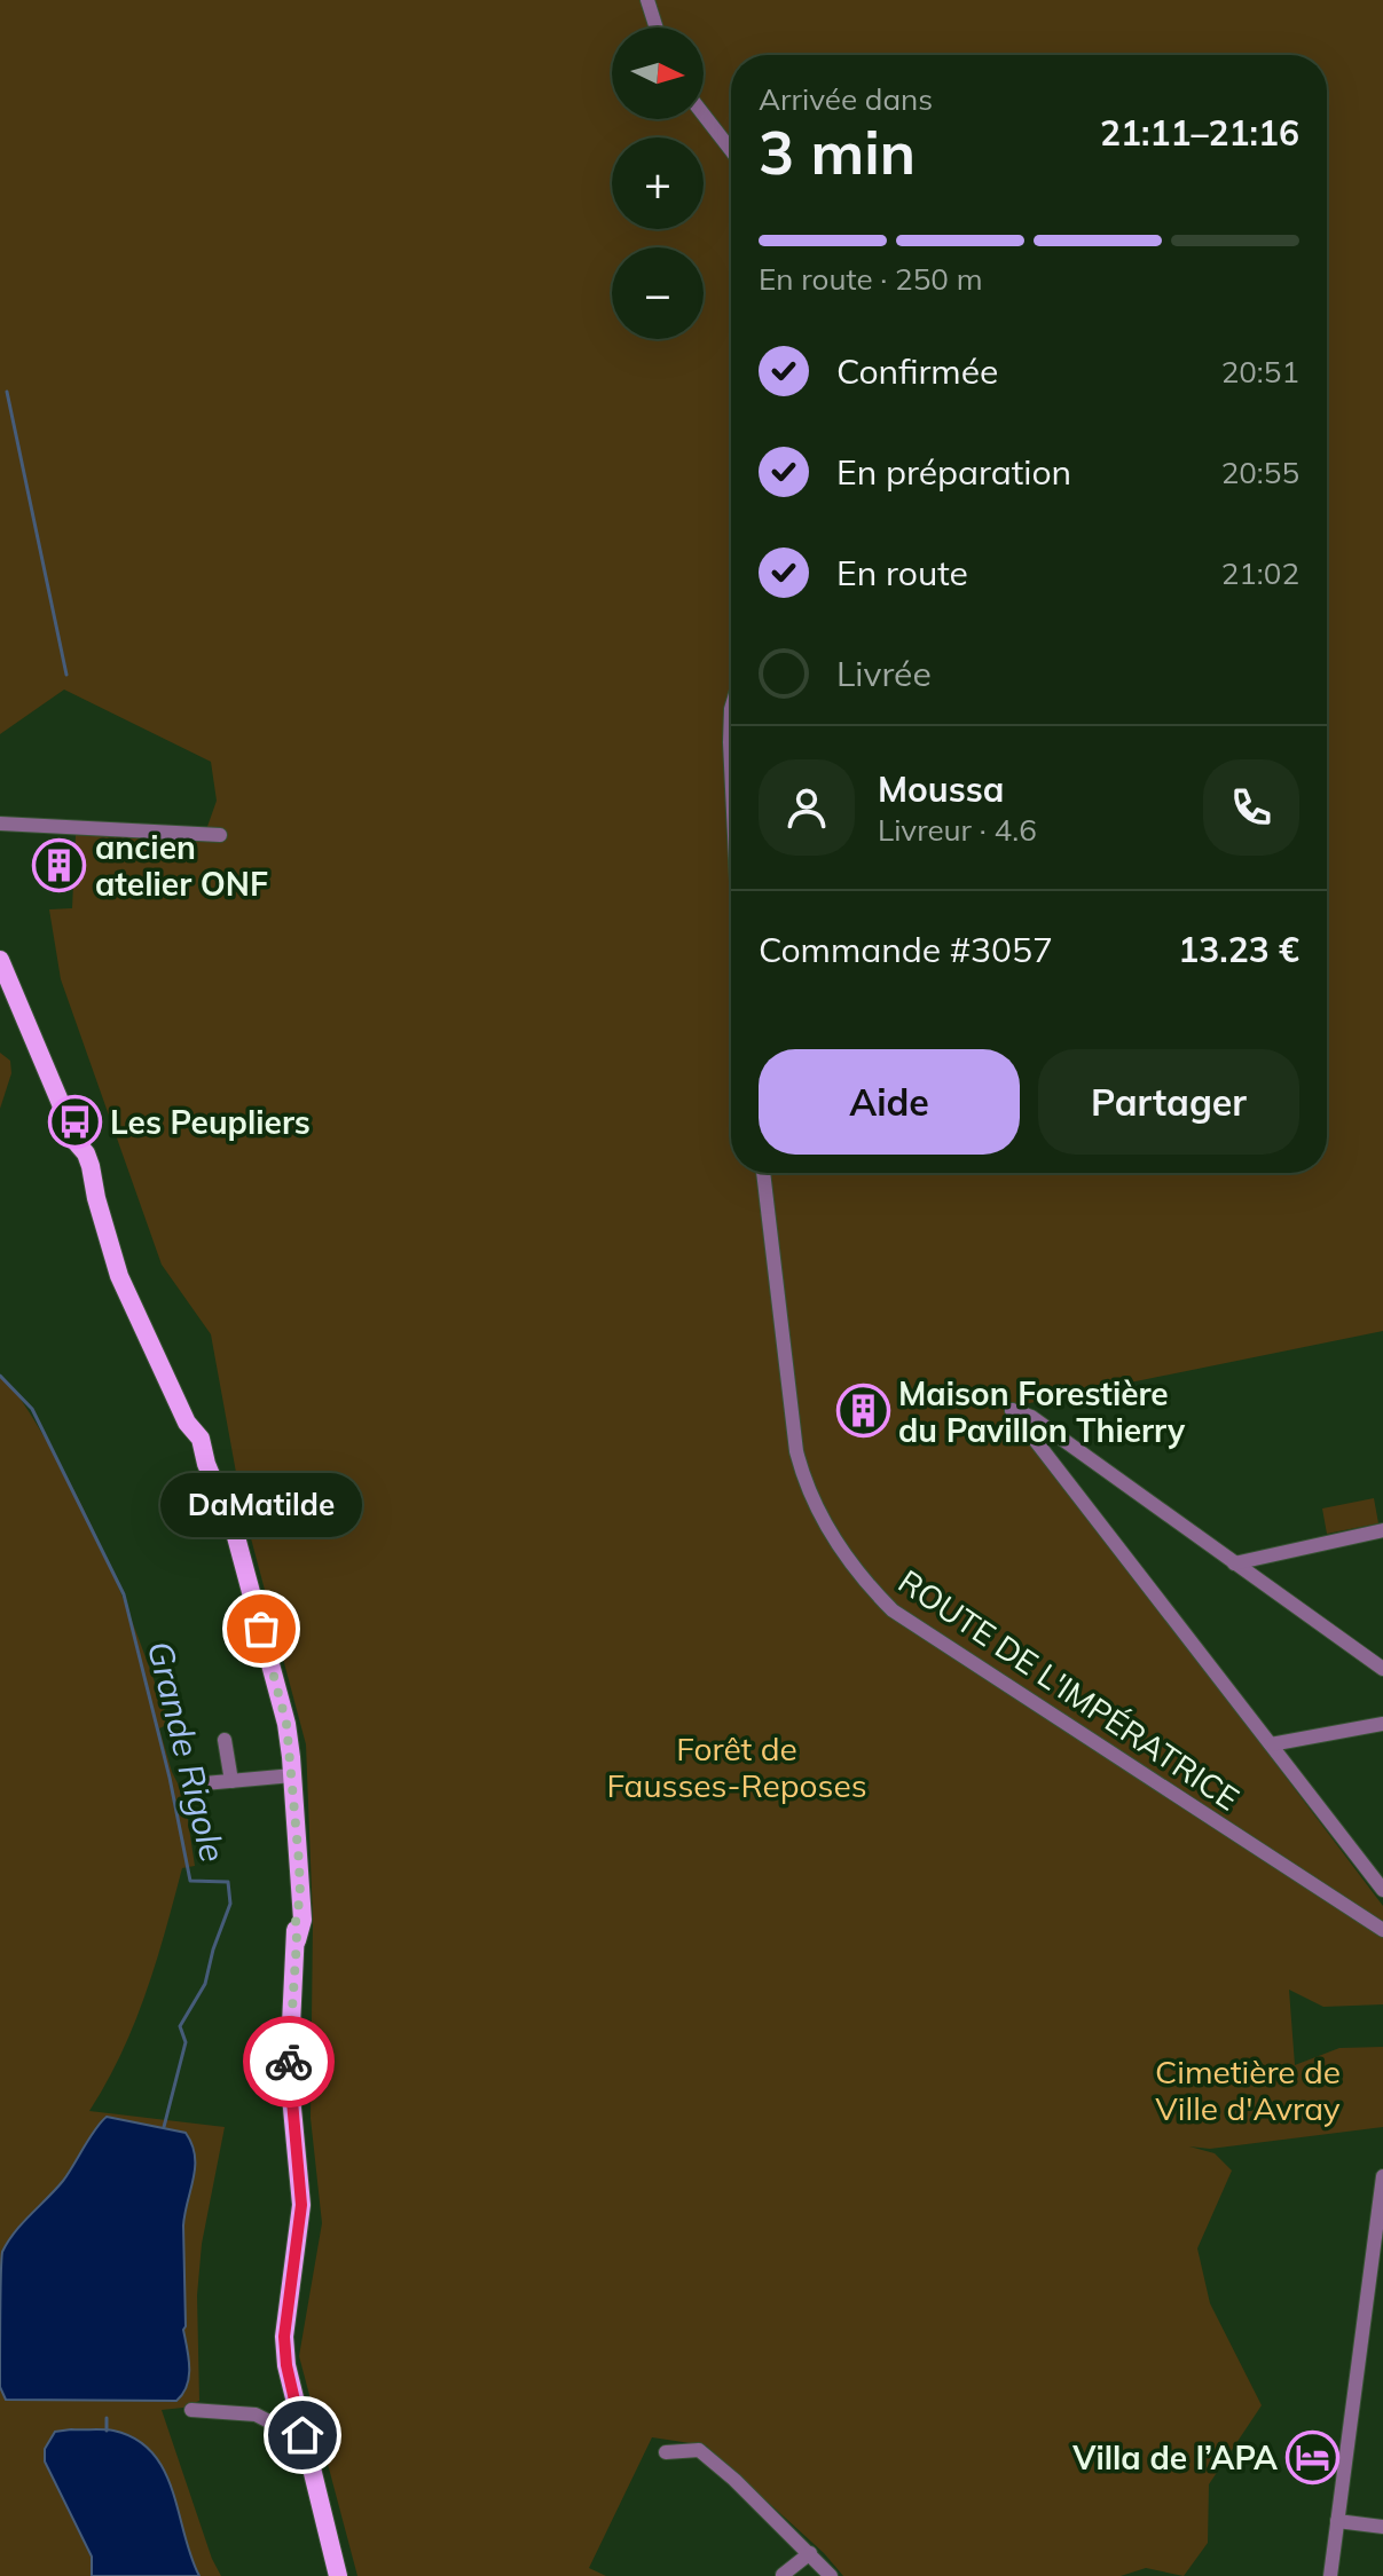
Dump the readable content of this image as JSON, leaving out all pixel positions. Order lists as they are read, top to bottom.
{
  "streets": {
    "street": ["ROUTE DE L'IMPÉRATRICE"]
  },
  "water": ["Grande Rigole"],
  "parks": ["Forêt de Fausses-Reposes", "Cimetière de Ville d'Avray"],
  "places": {
    "building": ["ancien atelier ONF", "Maison Forestière du Pavillon Thierry"],
    "bus stop": ["Les Peupliers"],
    "other": ["DaMatilde"],
    "hotel": ["Villa de l’APA"]
  },
  "north": "right",
  "page": {
    "map_buttons": ["+", "−"],
    "heading": ["3 min", "Arrivée dans", "21:11–21:16"],
    "panel": [
      "Moussa",
      "Livreur · 4.6",
      "Commande #3057",
      "13.23 €"
    ],
    "bar": "En route · 250 m",
    "list": [
      ["Confirmée", "20:51"],
      ["En préparation", "20:55"],
      ["En route", "21:02"],
      "Livrée"
    ],
    "buttons": ["Aide", "Partager"],
    "bubble": "DaMatilde"
  }
}
